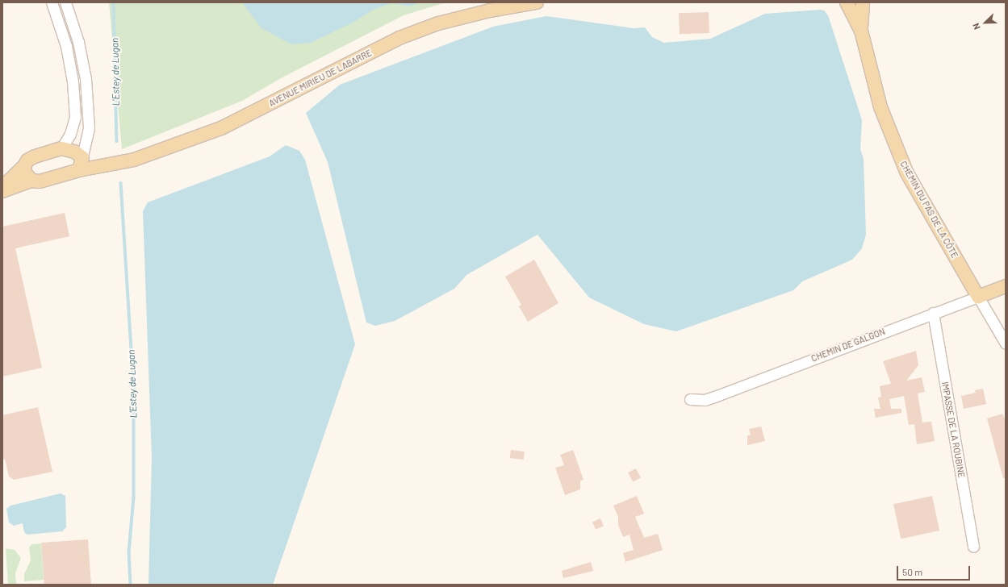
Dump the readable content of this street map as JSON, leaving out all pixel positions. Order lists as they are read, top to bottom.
{
  "streets": {
    "main road": ["AVENUE MIRIEU DE LABARRE", "CHEMIN DU PAS DE LA CÔTE", "CHEMIN DE GALGON"],
    "street": ["IMPASSE DE LA ROUBINE"]
  },
  "crossings": [
    ["CHEMIN DU PAS DE LA CÔTE", "CHEMIN DE GALGON"],
    ["CHEMIN DE GALGON", "IMPASSE DE LA ROUBINE"]
  ],
  "water": ["L'Estey de Lugan"],
  "scale_bar": "50 m",
  "north": "bottom left"
}
